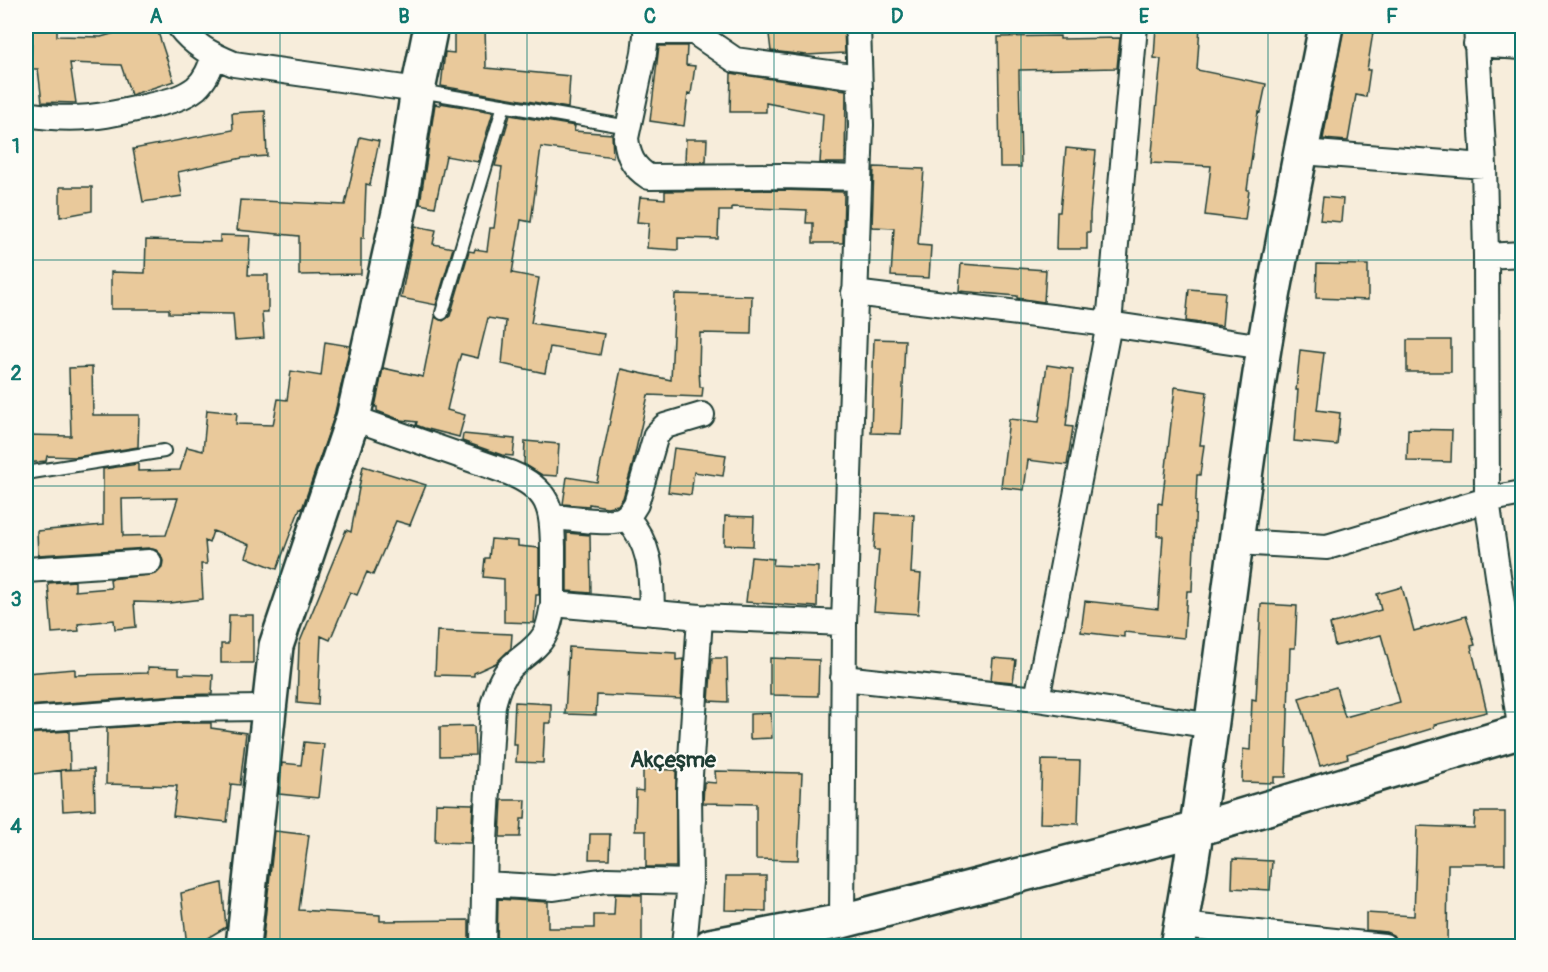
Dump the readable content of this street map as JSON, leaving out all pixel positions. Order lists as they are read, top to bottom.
{
  "districts": ["Akçeşme"],
  "grid": {
    "columns": [
      "A",
      "B",
      "C",
      "D",
      "E",
      "F"
    ],
    "rows": [
      "1",
      "2",
      "3",
      "4"
    ]
  }
}
